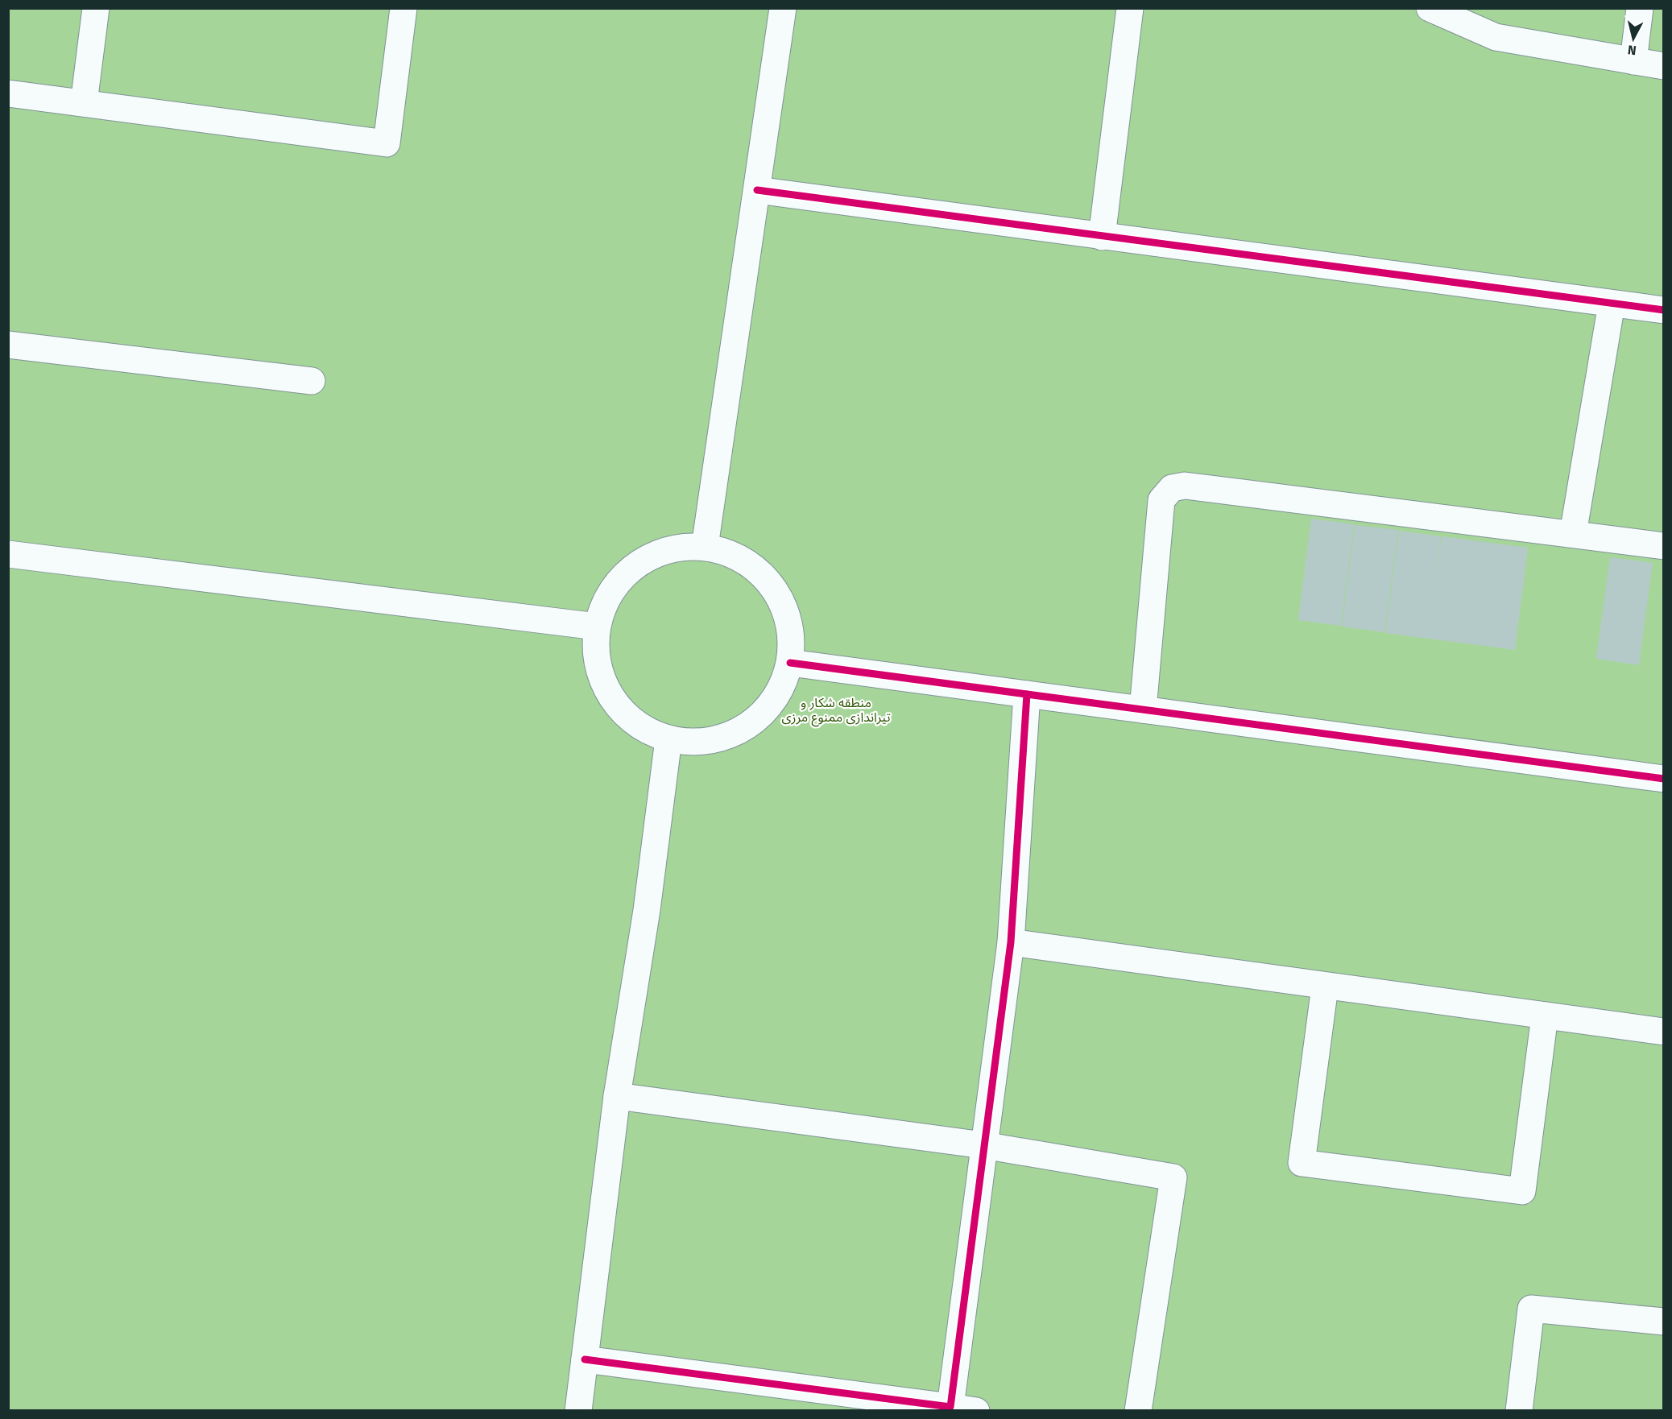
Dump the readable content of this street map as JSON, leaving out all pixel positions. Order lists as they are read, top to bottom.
{
  "parks": ["منطقه شکار و تیراندازی ممنوع مرزی"],
  "north": "bottom"
}
